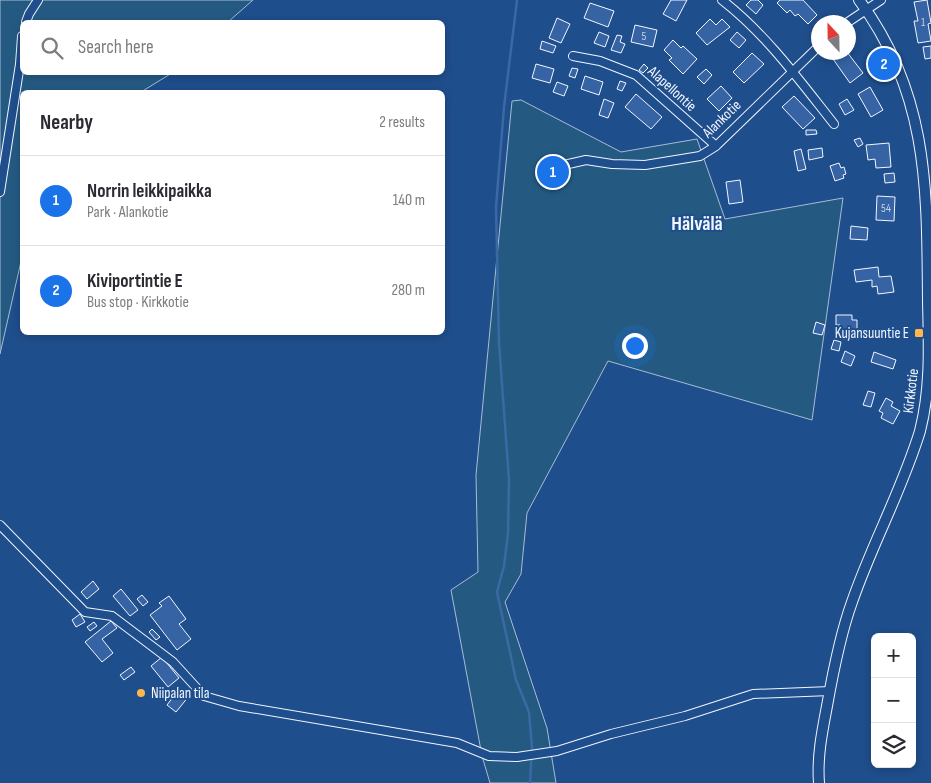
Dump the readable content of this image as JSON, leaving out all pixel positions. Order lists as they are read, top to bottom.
{
  "streets": {
    "street": ["Alapellontie", "Alankotie", "Kirkkotie"]
  },
  "crossings": [
    ["Alapellontie", "Alankotie"]
  ],
  "districts": ["Hälvälä"],
  "places": {
    "transit": ["Kujansuuntie E"],
    "other": ["Niipalan tila"]
  },
  "house_numbers": ["1", "5", "54"],
  "north": "top",
  "page": {
    "search": "Search here",
    "pins": ["2", "1"],
    "heading": ["Nearby", "2 results"],
    "list": [
      {
        "mark": "1",
        "name": "Norrin leikkipaikka",
        "note": "Park · Alankotie",
        "value": "140 m"
      },
      {
        "mark": "2",
        "name": "Kiviportintie E",
        "note": "Bus stop · Kirkkotie",
        "value": "280 m"
      }
    ],
    "map_buttons": ["+", "−"]
  }
}
